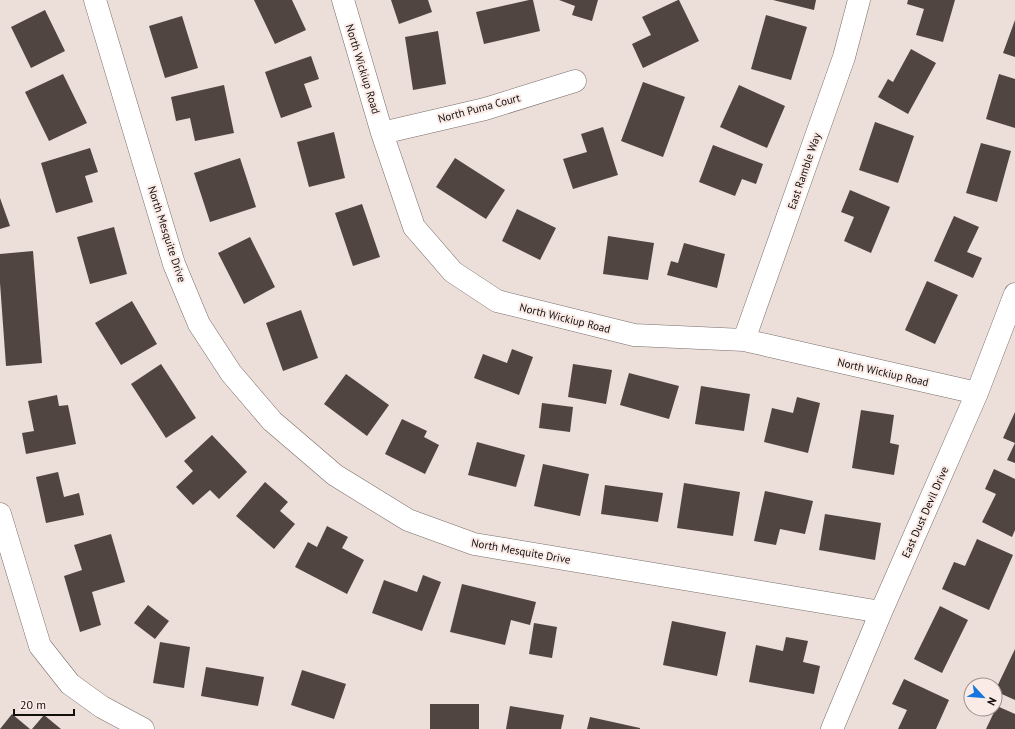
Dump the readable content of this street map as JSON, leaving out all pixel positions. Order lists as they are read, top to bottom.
{
  "streets": {
    "street": [
      "North Wickiup Road",
      "North Puma Court",
      "East Ramble Way",
      "North Mesquite Drive",
      "East Dust Devil Drive"
    ]
  },
  "crossings": [
    ["North Wickiup Road", "North Puma Court"],
    ["North Wickiup Road", "East Ramble Way"],
    ["North Wickiup Road", "East Dust Devil Drive"],
    ["North Mesquite Drive", "East Dust Devil Drive"]
  ],
  "scale_bar": "20 m",
  "north": "bottom right"
}
